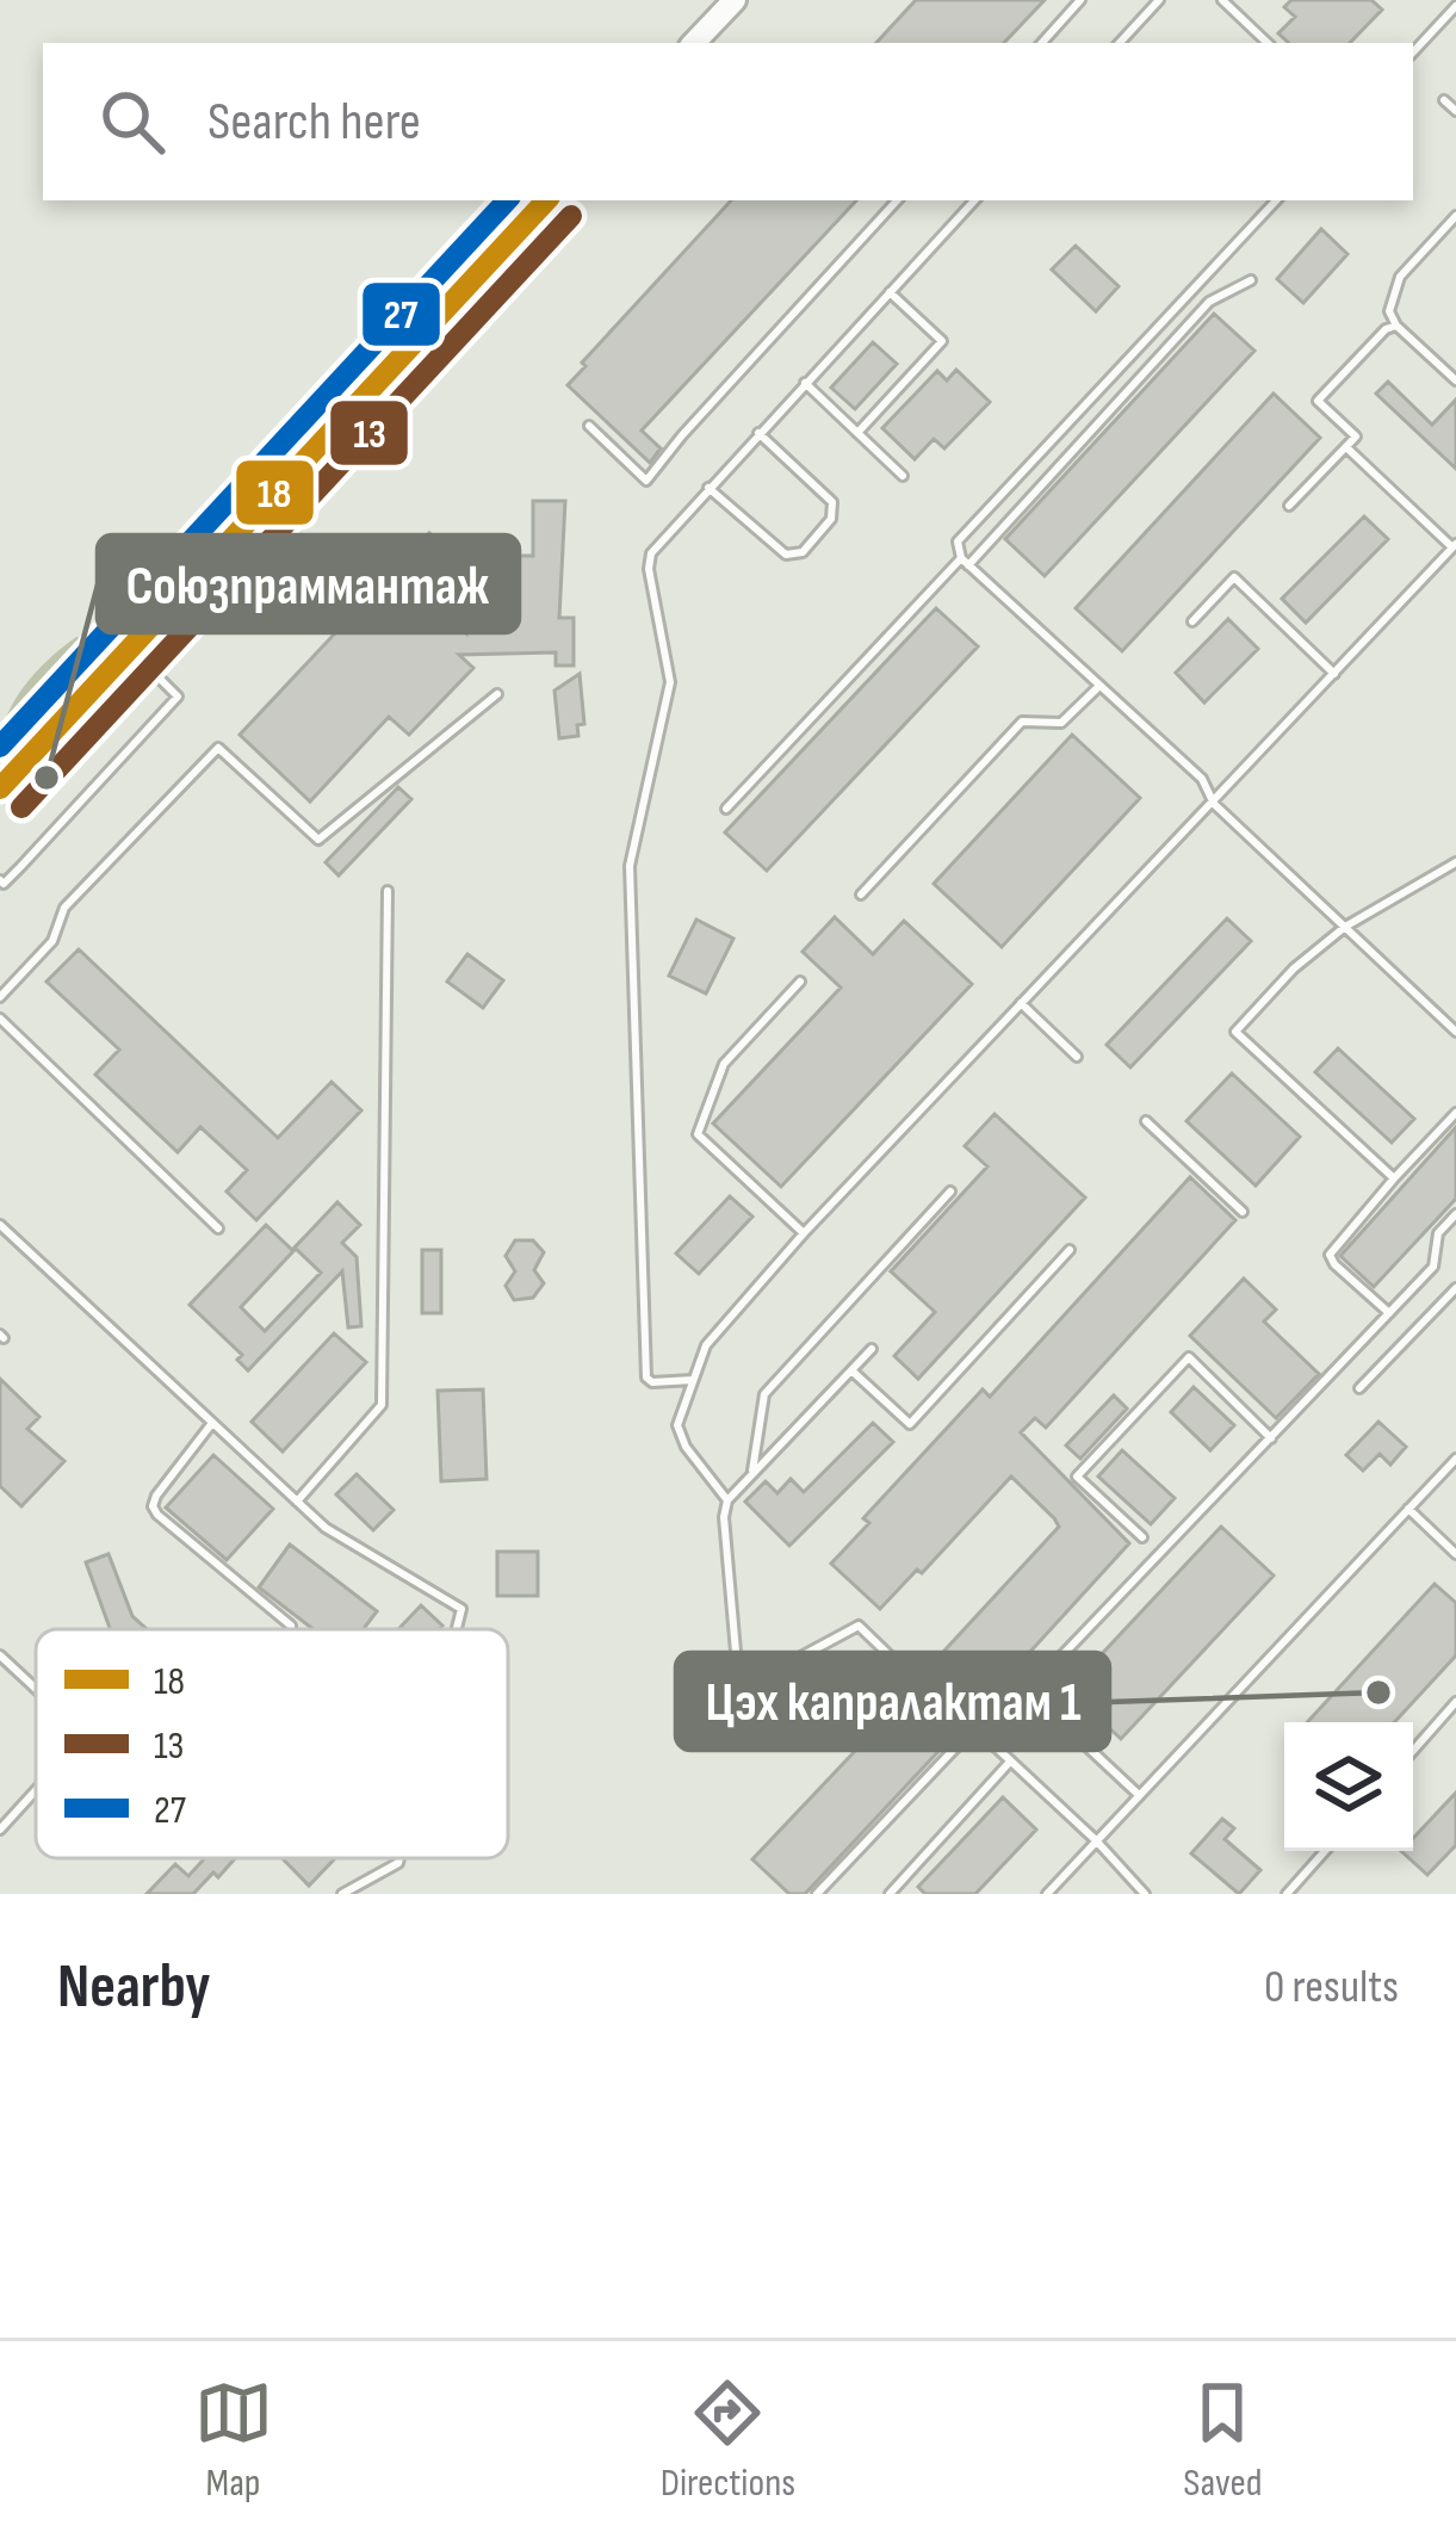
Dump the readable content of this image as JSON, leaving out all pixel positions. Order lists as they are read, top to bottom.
{
  "places": ["Союзпраммантаж", "Цэх капралактам 1"],
  "lines": ["transit line 18", "transit line 27", "transit line 13"],
  "legend": ["18", "13", "27"],
  "page": {
    "search": "Search here",
    "heading": ["Nearby", "0 results"],
    "nav": ["Map", "Directions", "Saved"]
  }
}
